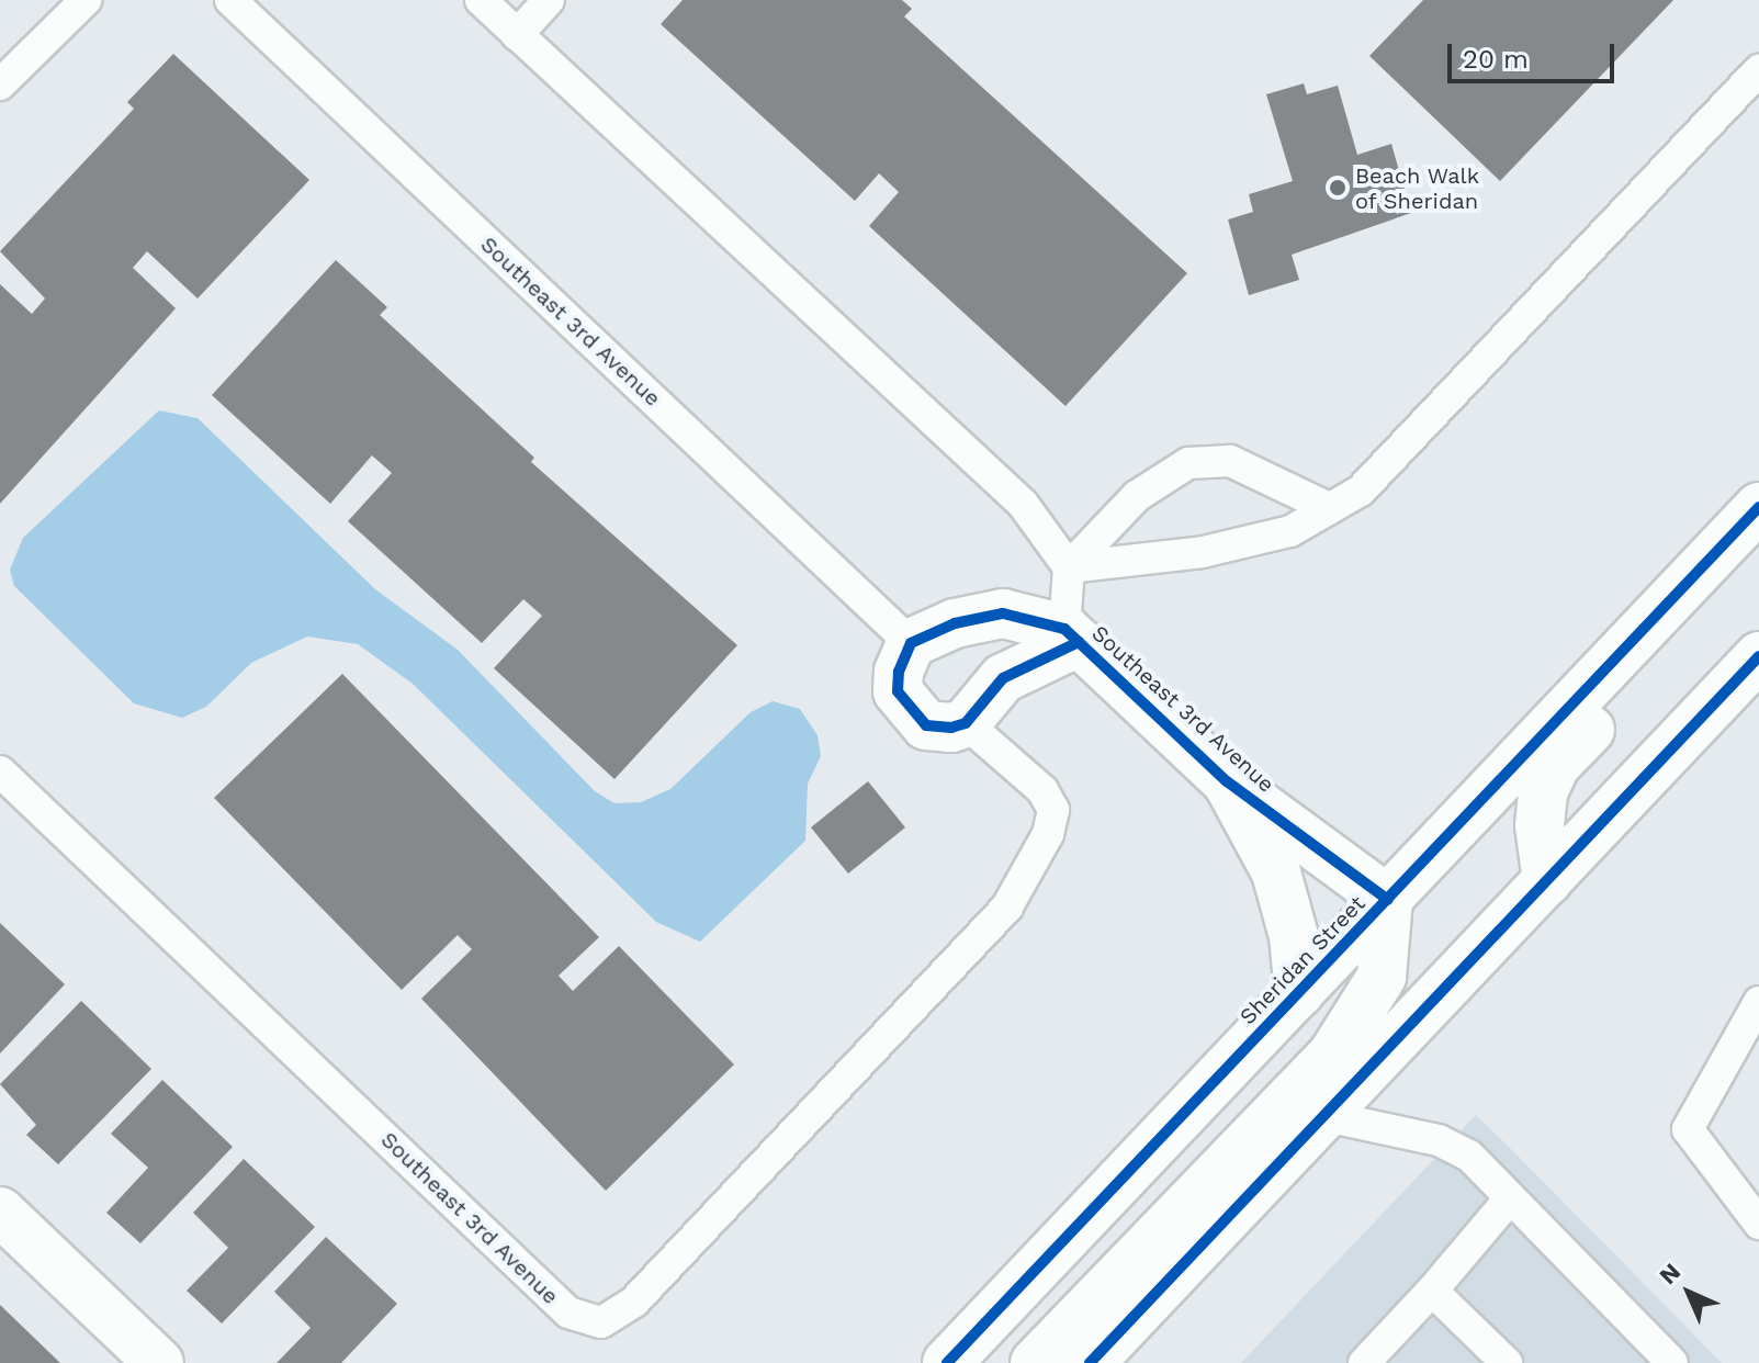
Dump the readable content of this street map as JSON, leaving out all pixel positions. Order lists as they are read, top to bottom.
{
  "streets": {
    "main road": ["Southeast 3rd Avenue", "Sheridan Street"]
  },
  "crossings": [
    ["Southeast 3rd Avenue", "Sheridan Street"]
  ],
  "places": ["Beach Walk of Sheridan"],
  "scale_bar": "20 m",
  "north": "top left"
}
